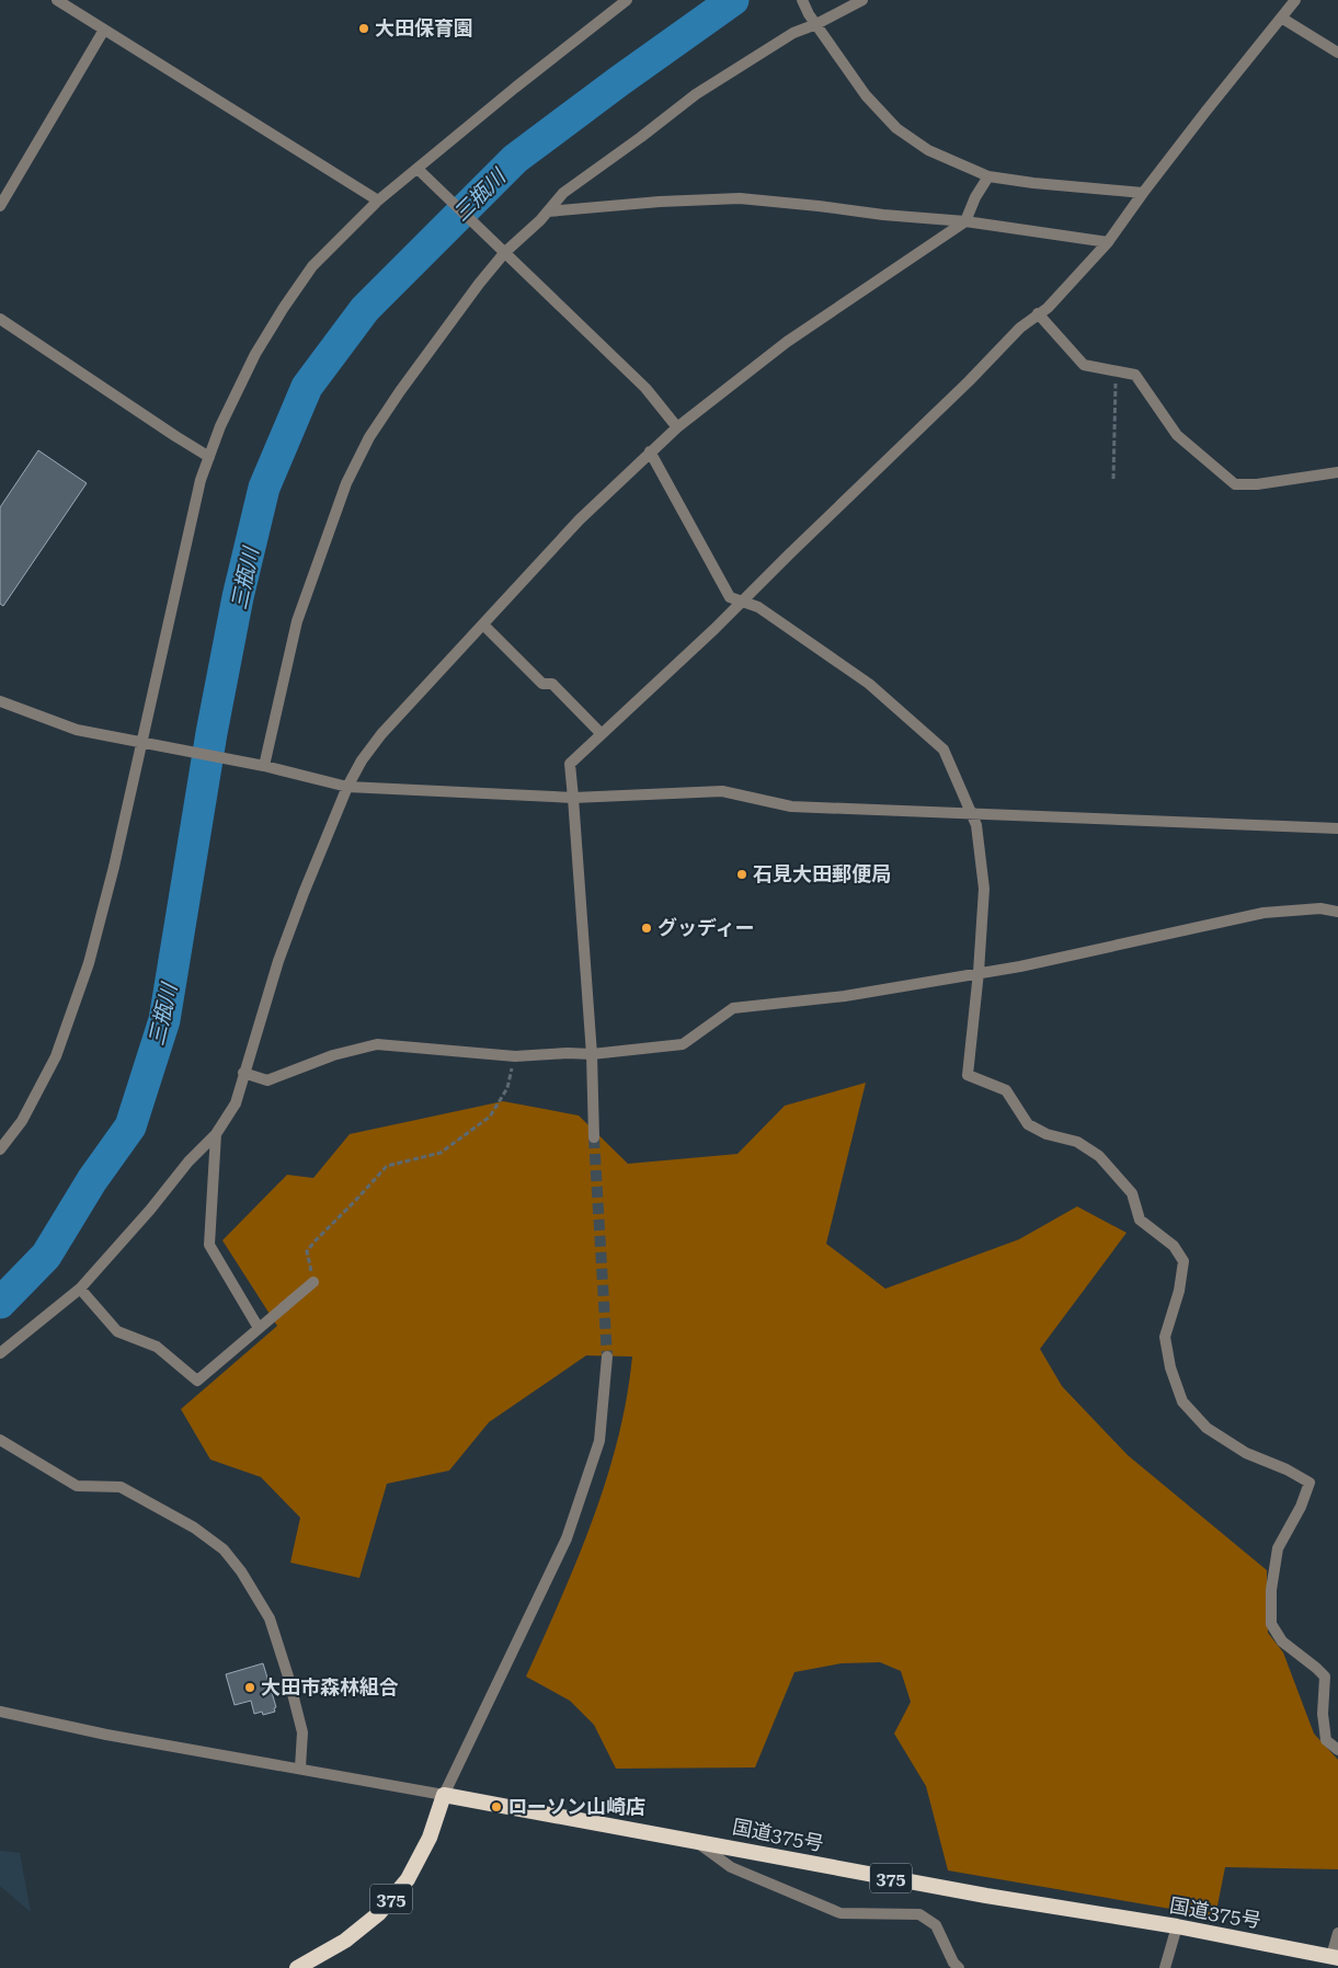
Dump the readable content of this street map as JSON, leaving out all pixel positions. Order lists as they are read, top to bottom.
{
  "streets": {
    "highway": ["国道375号", "375"]
  },
  "crossings": [
    ["国道375号", "375"]
  ],
  "water": ["三瓶川"],
  "places": [
    "大田保育園",
    "石見大田郵便局",
    "グッディー",
    "大田市森林組合",
    "ローソン山崎店"
  ]
}
